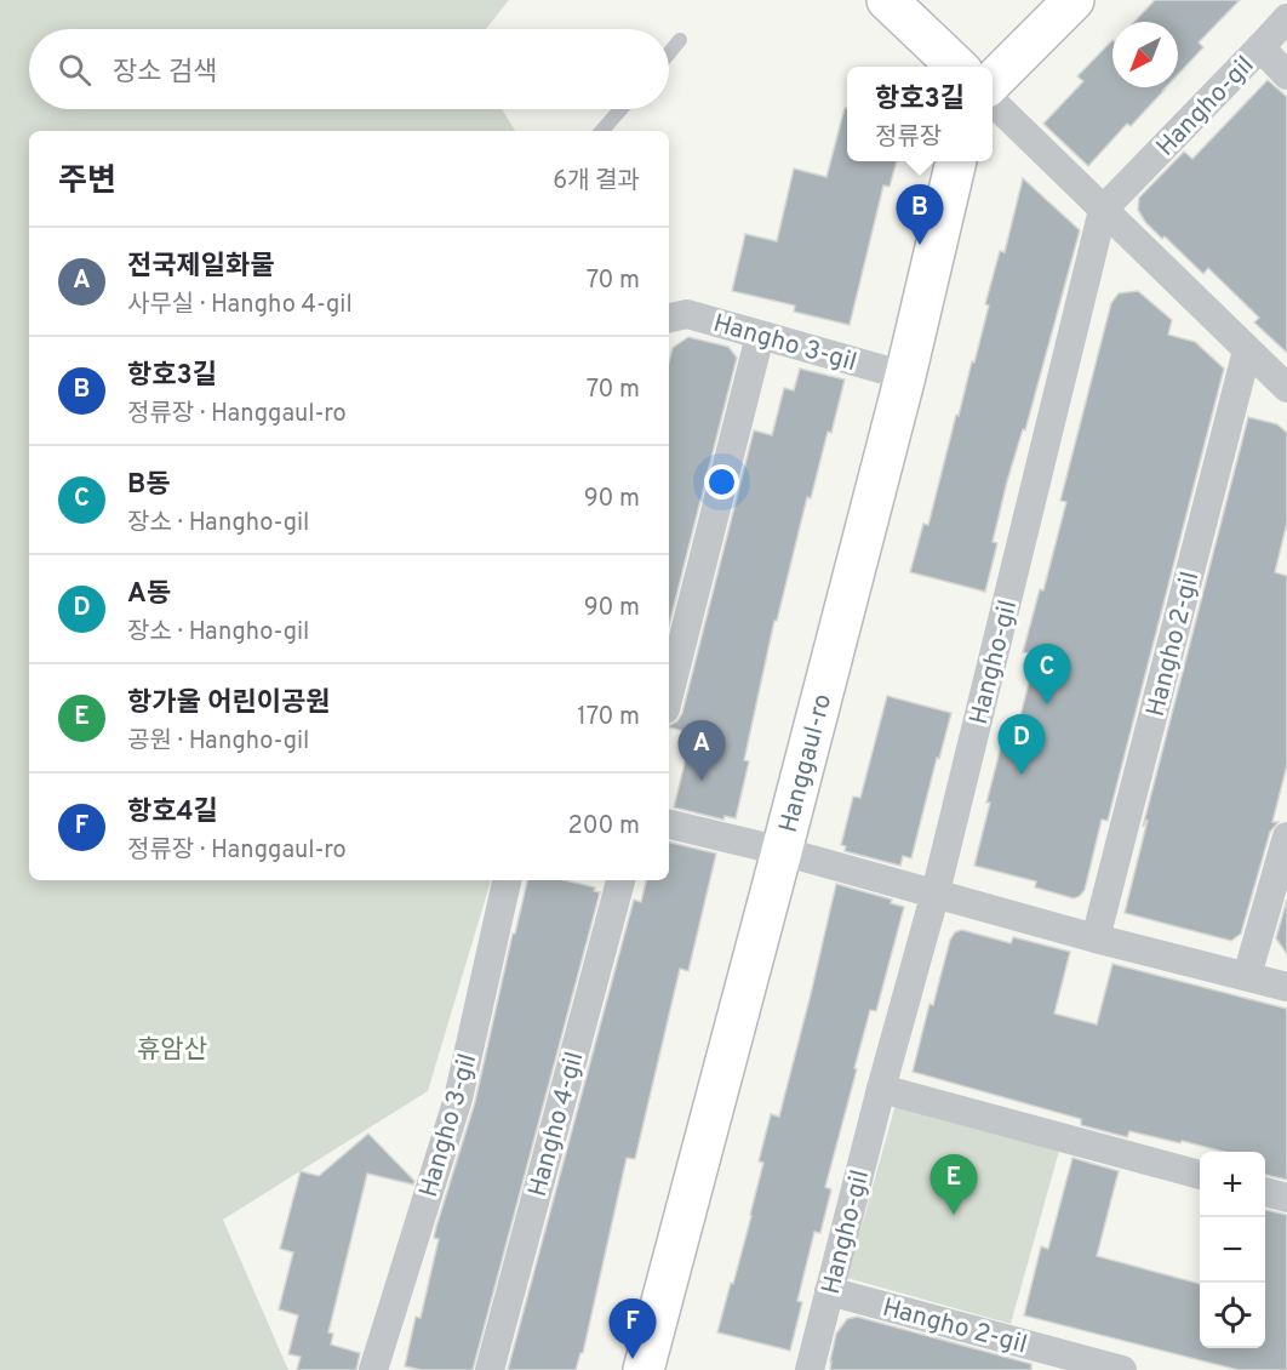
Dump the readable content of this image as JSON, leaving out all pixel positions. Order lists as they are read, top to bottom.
{
  "streets": {
    "main road": ["Hanggaul-ro"],
    "street": [
      "Hangho-gil",
      "Hangho 3-gil",
      "Hangho 2-gil",
      "Hangho 4-gil"
    ]
  },
  "crossings": [
    ["Hangho-gil", "Hangho 2-gil"],
    ["Hangho 3-gil", "Hanggaul-ro"]
  ],
  "parks": ["휴암산"],
  "north": "bottom left",
  "page": {
    "search": "장소 검색",
    "popup": ["항호3길", "정류장"],
    "heading": ["주변", "6개 결과"],
    "pins": [
      "B",
      "C",
      "D",
      "A",
      "E",
      "F"
    ],
    "list": [
      {
        "mark": "A",
        "name": "전국제일화물",
        "note": "사무실 · Hangho 4-gil",
        "value": "70 m"
      },
      {
        "mark": "B",
        "name": "항호3길",
        "note": "정류장 · Hanggaul-ro",
        "value": "70 m"
      },
      {
        "mark": "C",
        "name": "B동",
        "note": "장소 · Hangho-gil",
        "value": "90 m"
      },
      {
        "mark": "D",
        "name": "A동",
        "note": "장소 · Hangho-gil",
        "value": "90 m"
      },
      {
        "mark": "E",
        "name": "항가울 어린이공원",
        "note": "공원 · Hangho-gil",
        "value": "170 m"
      },
      {
        "mark": "F",
        "name": "항호4길",
        "note": "정류장 · Hanggaul-ro",
        "value": "200 m"
      }
    ],
    "map_buttons": ["+", "−"]
  }
}
